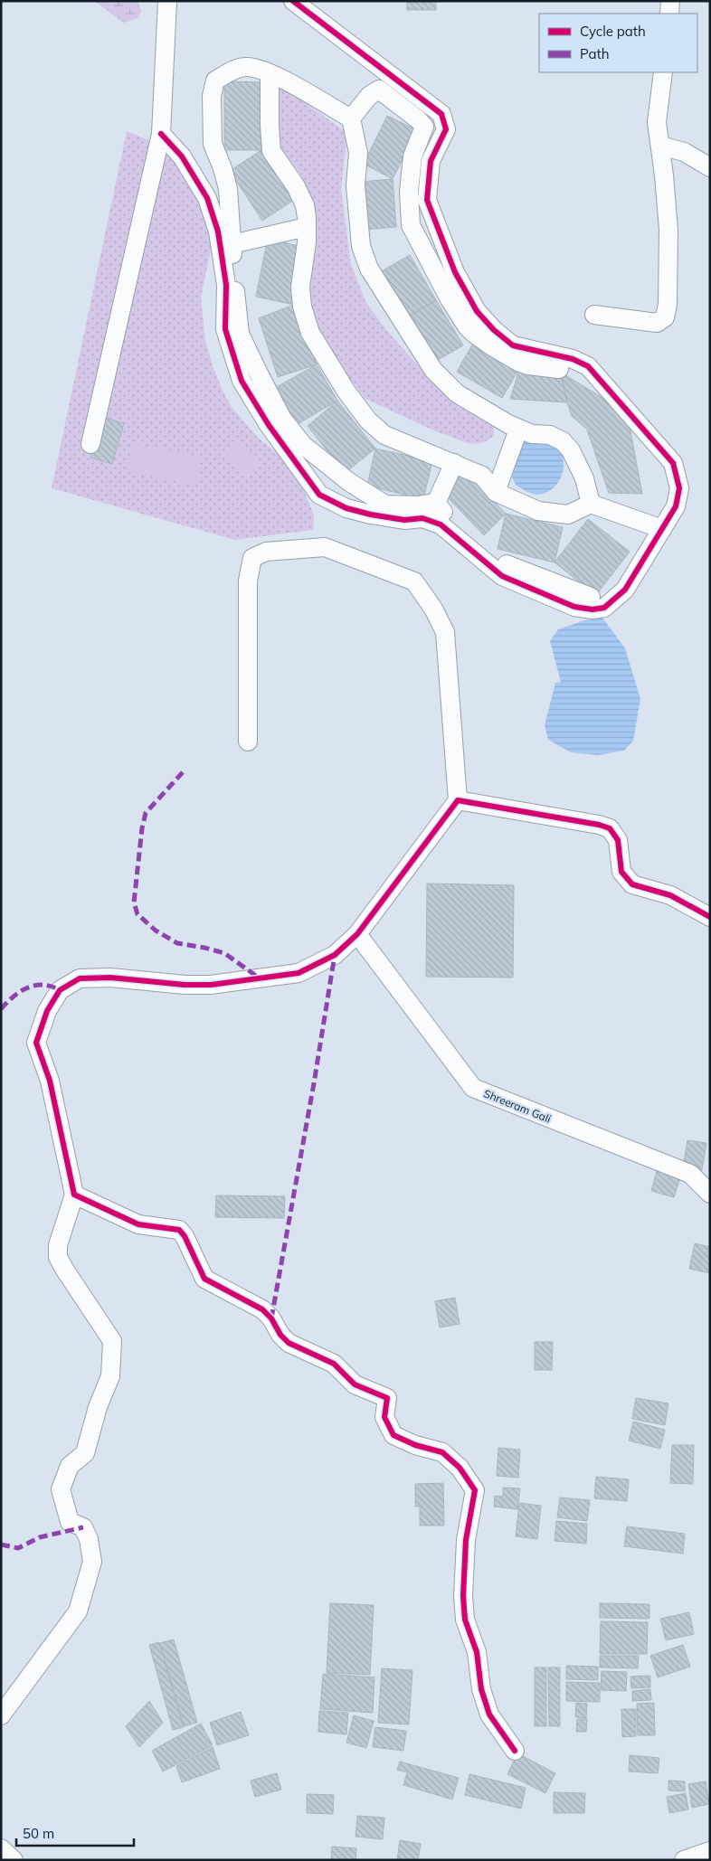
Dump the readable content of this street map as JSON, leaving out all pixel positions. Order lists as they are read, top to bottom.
{
  "streets": {
    "street": ["Shreeram Gali"]
  },
  "legend": ["Cycle path", "Path"],
  "scale_bar": "50 m"
}
